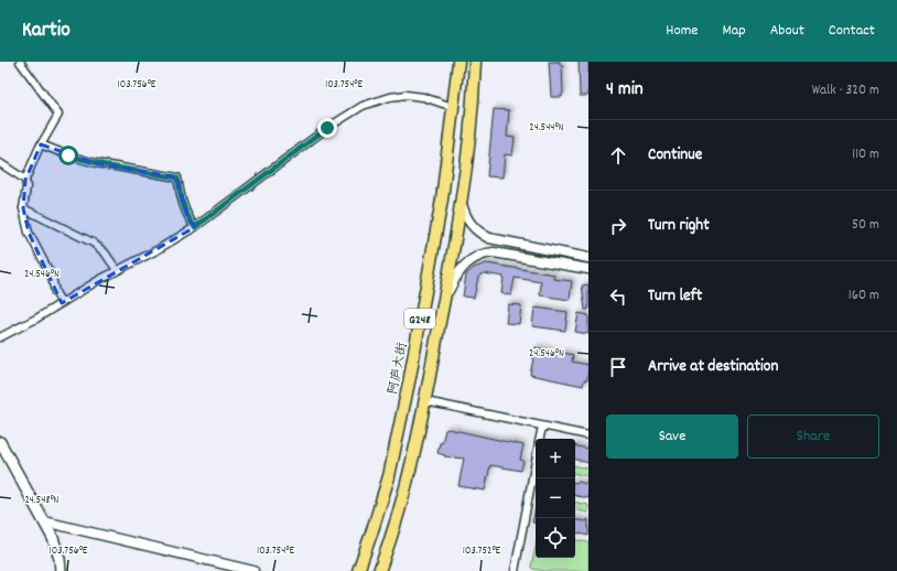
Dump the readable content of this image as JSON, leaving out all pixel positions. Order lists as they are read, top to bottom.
{
  "streets": {
    "highway": ["G248", "阿庐大街"]
  },
  "page": {
    "header": "Kartio",
    "nav": [
      "Home",
      "Map",
      "About",
      "Contact"
    ],
    "heading": ["4 min", "Walk · 320 m"],
    "list": [
      ["Continue", "110 m"],
      ["Turn right", "50 m"],
      ["Turn left", "160 m"],
      "Arrive at destination"
    ],
    "buttons": ["Save", "Share"],
    "map_buttons": ["+", "−"]
  },
  "coordinates": [
    "103.756°E",
    "103.754°E",
    "24.544°N",
    "24.546°N",
    "24.548°N",
    "103.752°E"
  ]
}
